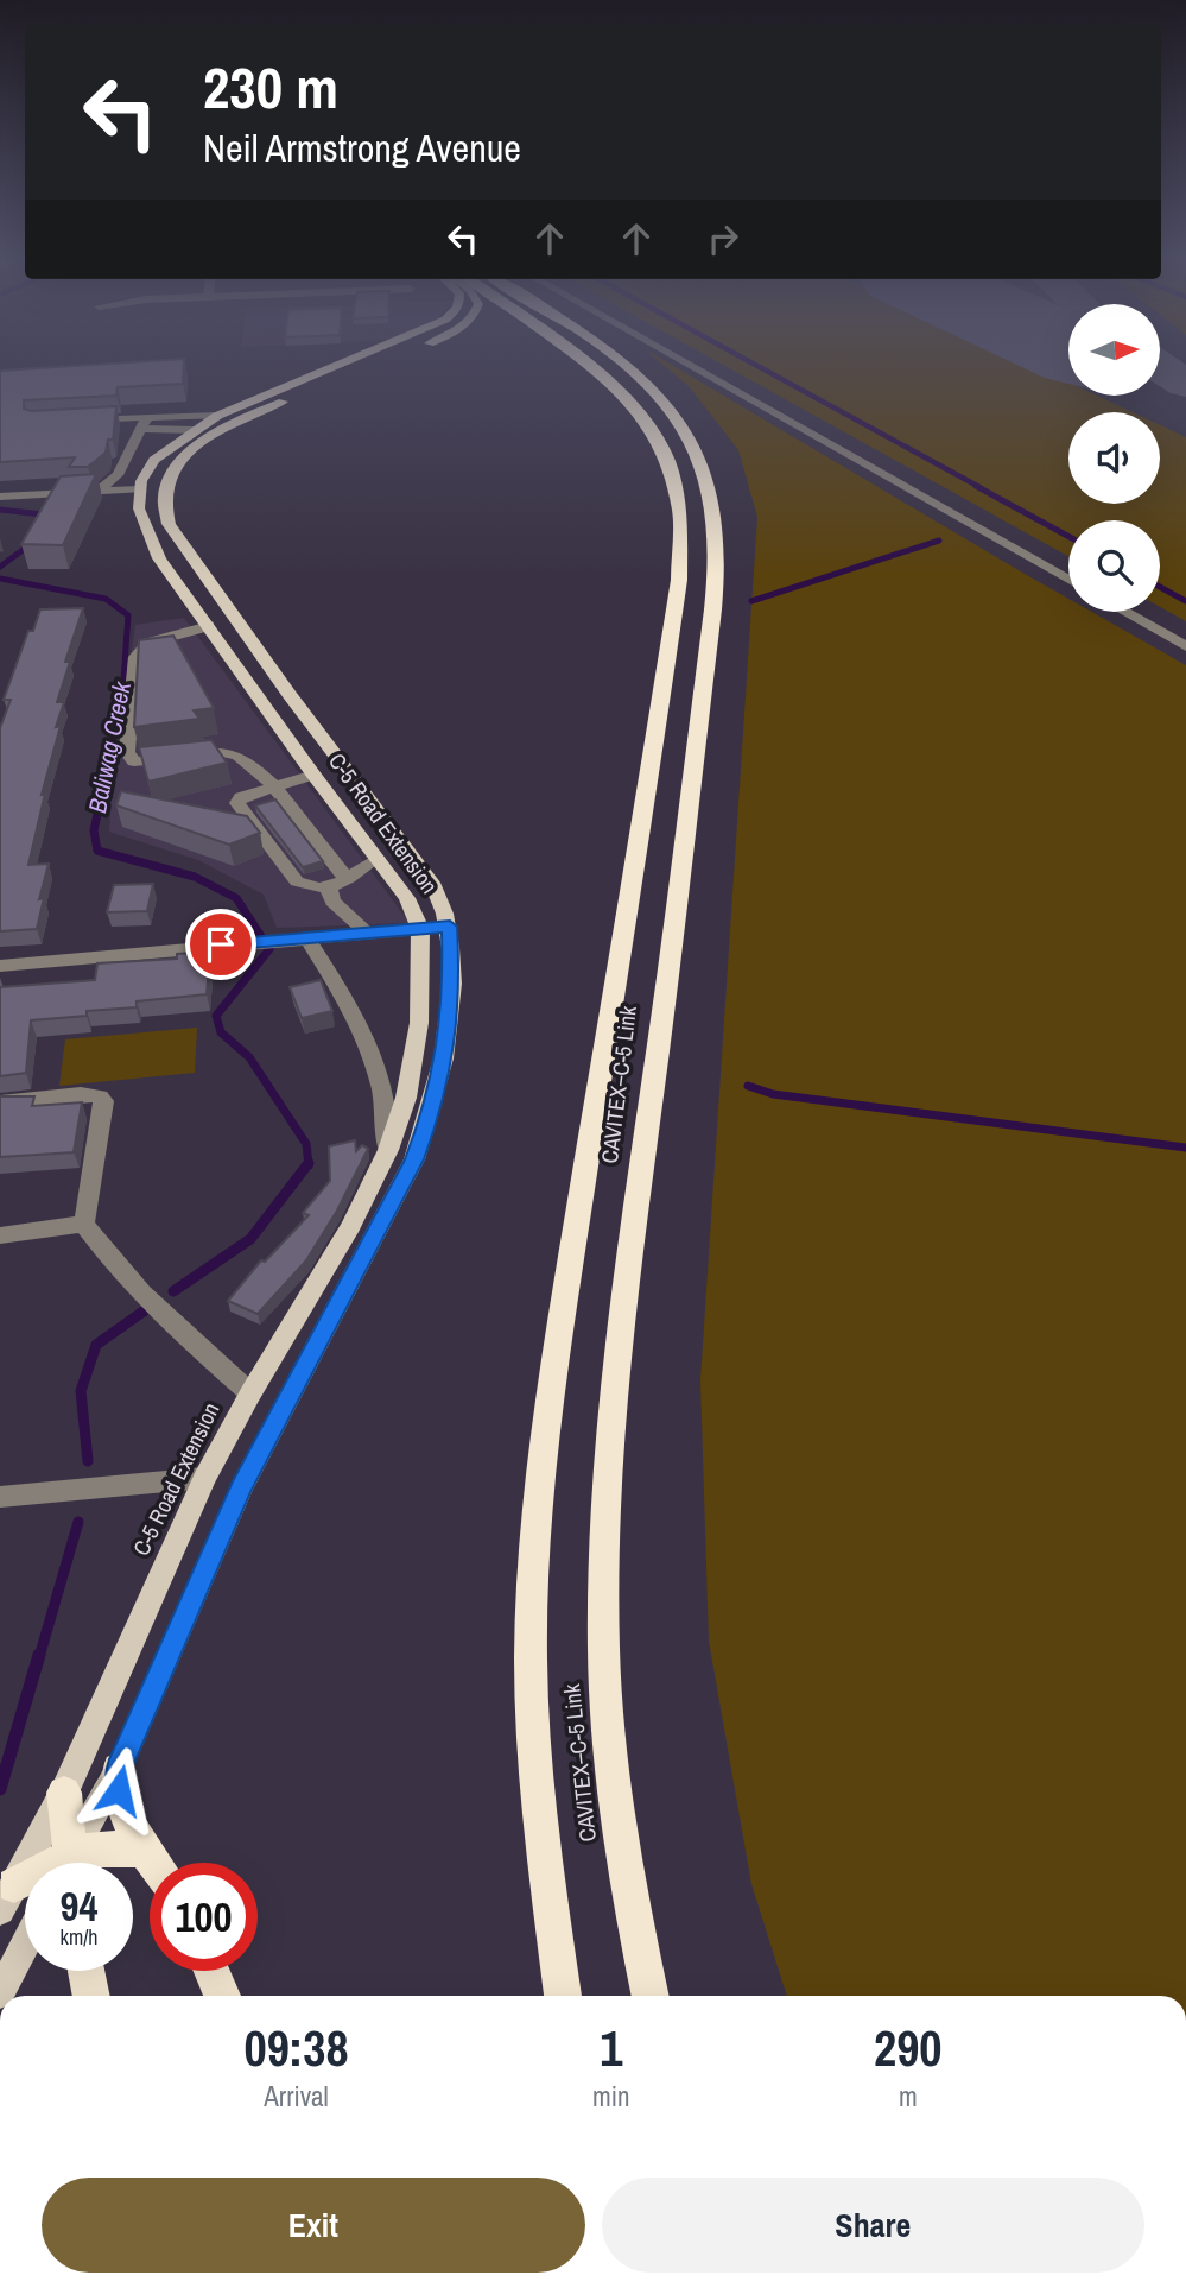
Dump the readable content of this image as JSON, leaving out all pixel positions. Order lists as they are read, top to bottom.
{
  "streets": {
    "highway": ["CAVITEX–C-5 Link"],
    "main road": ["C-5 Road Extension"]
  },
  "water": ["Baliwag Creek"],
  "north": "right",
  "page": {
    "turn": ["230 m", "Neil Armstrong Avenue"],
    "speed": "94 km/h",
    "limit": "100",
    "eta": [
      "09:38",
      "Arrival",
      "1",
      "min",
      "290",
      "m"
    ],
    "buttons": ["Exit", "Share"]
  }
}
